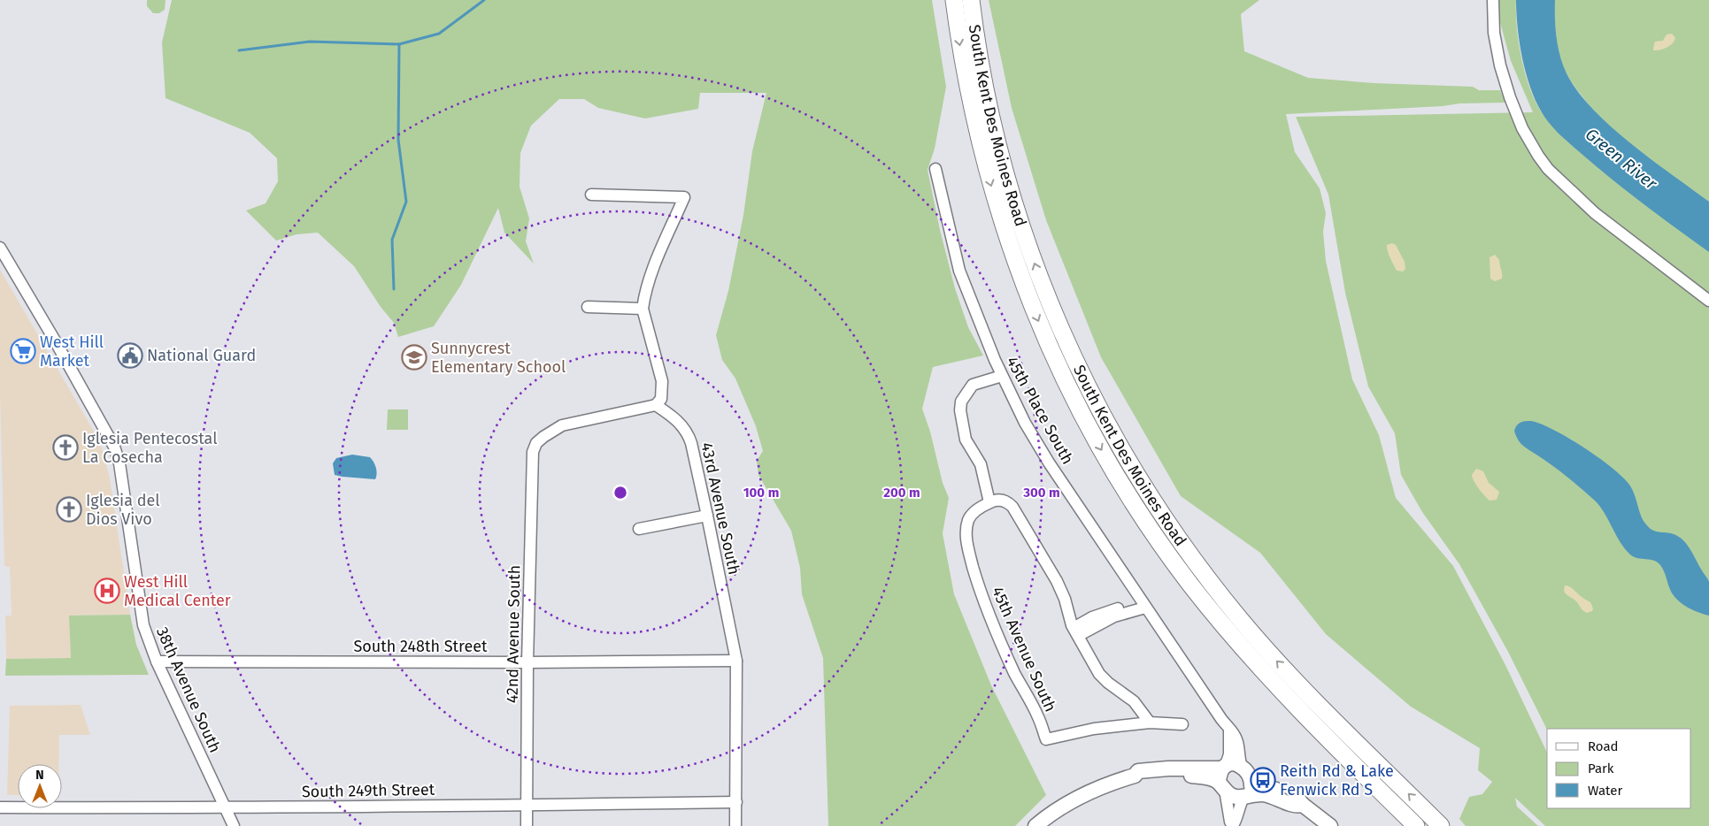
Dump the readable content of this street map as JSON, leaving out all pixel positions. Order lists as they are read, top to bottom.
{
  "streets": {
    "highway": ["South Kent Des Moines Road"],
    "street": [
      "45th Place South",
      "43rd Avenue South",
      "42nd Avenue South",
      "South 248th Street",
      "45th Avenue South",
      "38th Avenue South",
      "South 249th Street"
    ]
  },
  "crossings": [
    ["43rd Avenue South", "42nd Avenue South"],
    ["43rd Avenue South", "South 248th Street"],
    ["43rd Avenue South", "South 249th Street"],
    ["42nd Avenue South", "South 248th Street"],
    ["42nd Avenue South", "South 249th Street"],
    ["South 248th Street", "38th Avenue South"],
    ["38th Avenue South", "South 249th Street"]
  ],
  "water": ["Green River"],
  "places": {
    "supermarket": ["West Hill Market"],
    "public building": ["National Guard"],
    "school or university": ["Sunnycrest Elementary School"],
    "church": ["Iglesia Pentecostal La Cosecha", "Iglesia del Dios Vivo"],
    "hospital": ["West Hill Medical Center"],
    "bus stop": ["Reith Rd & Lake Fenwick Rd S"]
  },
  "legend": ["Road", "Park", "Water"],
  "north": "top",
  "rings": ["100 m", "200 m", "300 m"]
}
